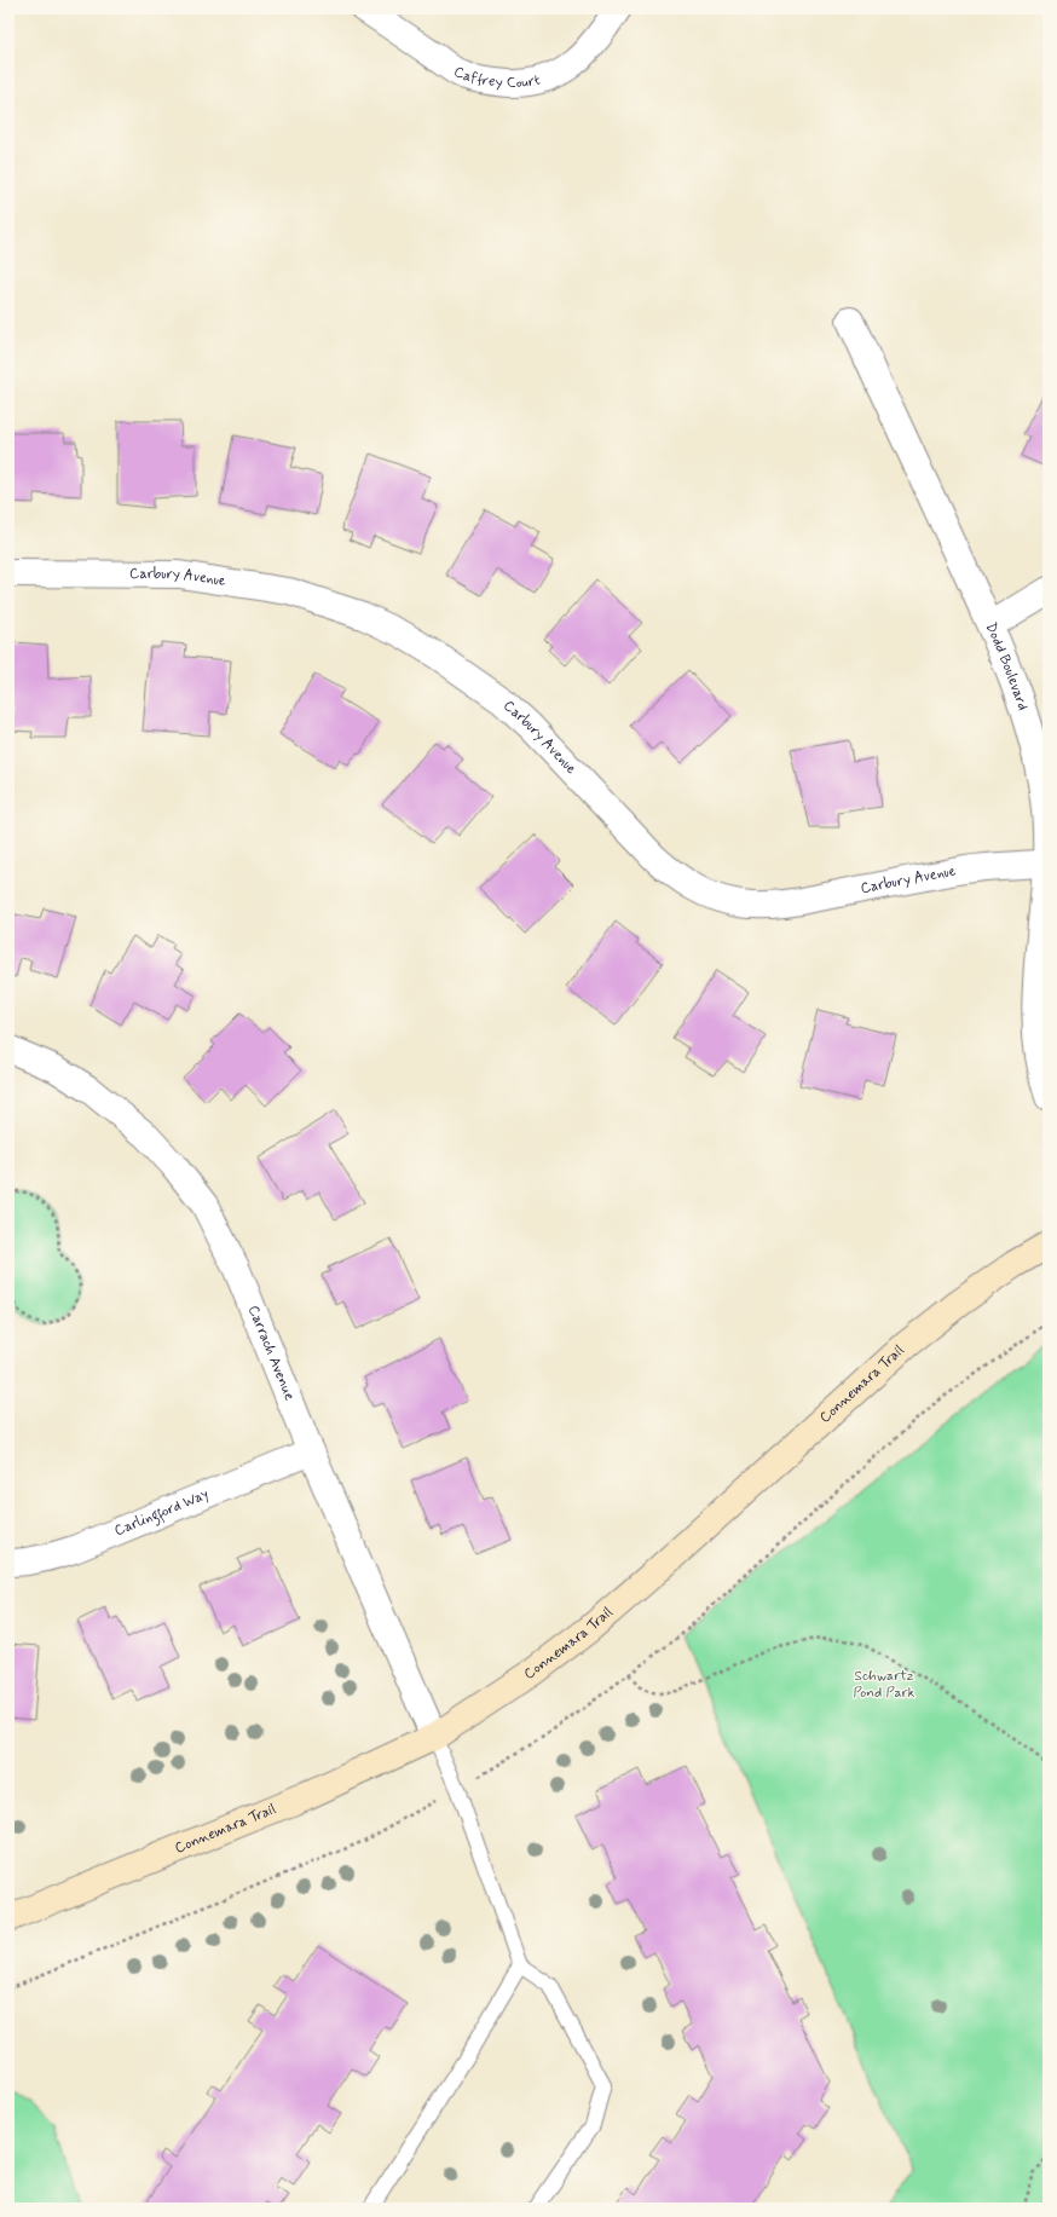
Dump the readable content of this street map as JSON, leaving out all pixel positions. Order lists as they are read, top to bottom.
{
  "streets": {
    "street": [
      "Caffrey Court",
      "Carbury Avenue",
      "Dodd Boulevard",
      "Carrach Avenue",
      "Connemara Trail",
      "Carlingford Way"
    ]
  },
  "crossings": [
    ["Carbury Avenue", "Dodd Boulevard"],
    ["Carrach Avenue", "Connemara Trail"],
    ["Carrach Avenue", "Carlingford Way"]
  ],
  "parks": ["Schwartz Pond Park"]
}
